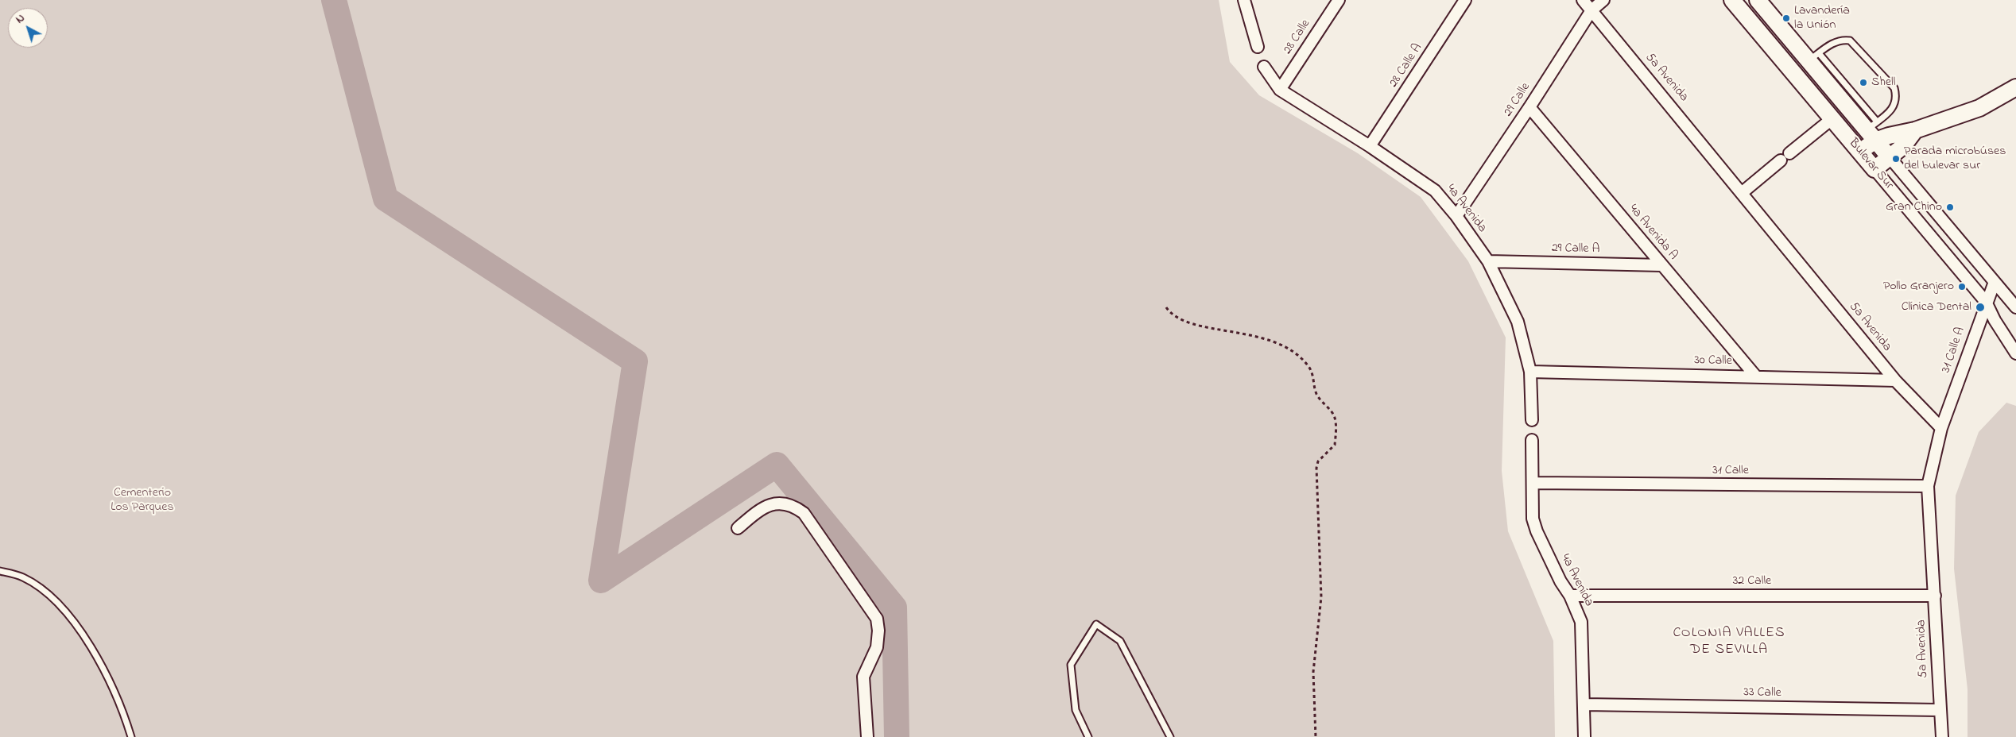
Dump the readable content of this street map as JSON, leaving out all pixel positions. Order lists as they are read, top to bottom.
{
  "streets": {
    "main road": ["Bulevar Sur"],
    "street": [
      "28 Calle",
      "28 Calle A",
      "5a Avenida",
      "29 Calle",
      "4a Avenida",
      "4a Avenida A",
      "29 Calle A",
      "31 Calle A",
      "30 Calle",
      "31 Calle",
      "32 Calle",
      "33 Calle"
    ]
  },
  "crossings": [
    ["28 Calle", "4a Avenida"],
    ["28 Calle A", "4a Avenida"],
    ["5a Avenida", "29 Calle"],
    ["5a Avenida", "31 Calle A"],
    ["5a Avenida", "30 Calle"],
    ["5a Avenida", "31 Calle"],
    ["5a Avenida", "32 Calle"],
    ["5a Avenida", "33 Calle"],
    ["29 Calle", "4a Avenida"],
    ["29 Calle", "4a Avenida A"],
    ["Bulevar Sur", "31 Calle A"],
    ["4a Avenida", "29 Calle A"],
    ["4a Avenida", "30 Calle"],
    ["4a Avenida", "31 Calle"],
    ["4a Avenida", "32 Calle"],
    ["4a Avenida", "33 Calle"],
    ["4a Avenida A", "29 Calle A"],
    ["4a Avenida A", "30 Calle"]
  ],
  "districts": ["COLONIA VALLES DE SEVILLA"],
  "parks": ["Cementerio Los Parques"],
  "places": [
    "Lavandería la Unión",
    "Shell",
    "Parada microbúses del bulevar sur",
    "Gran Chino",
    "Pollo Granjero",
    "Clínica Dental"
  ],
  "north": "top left"
}
